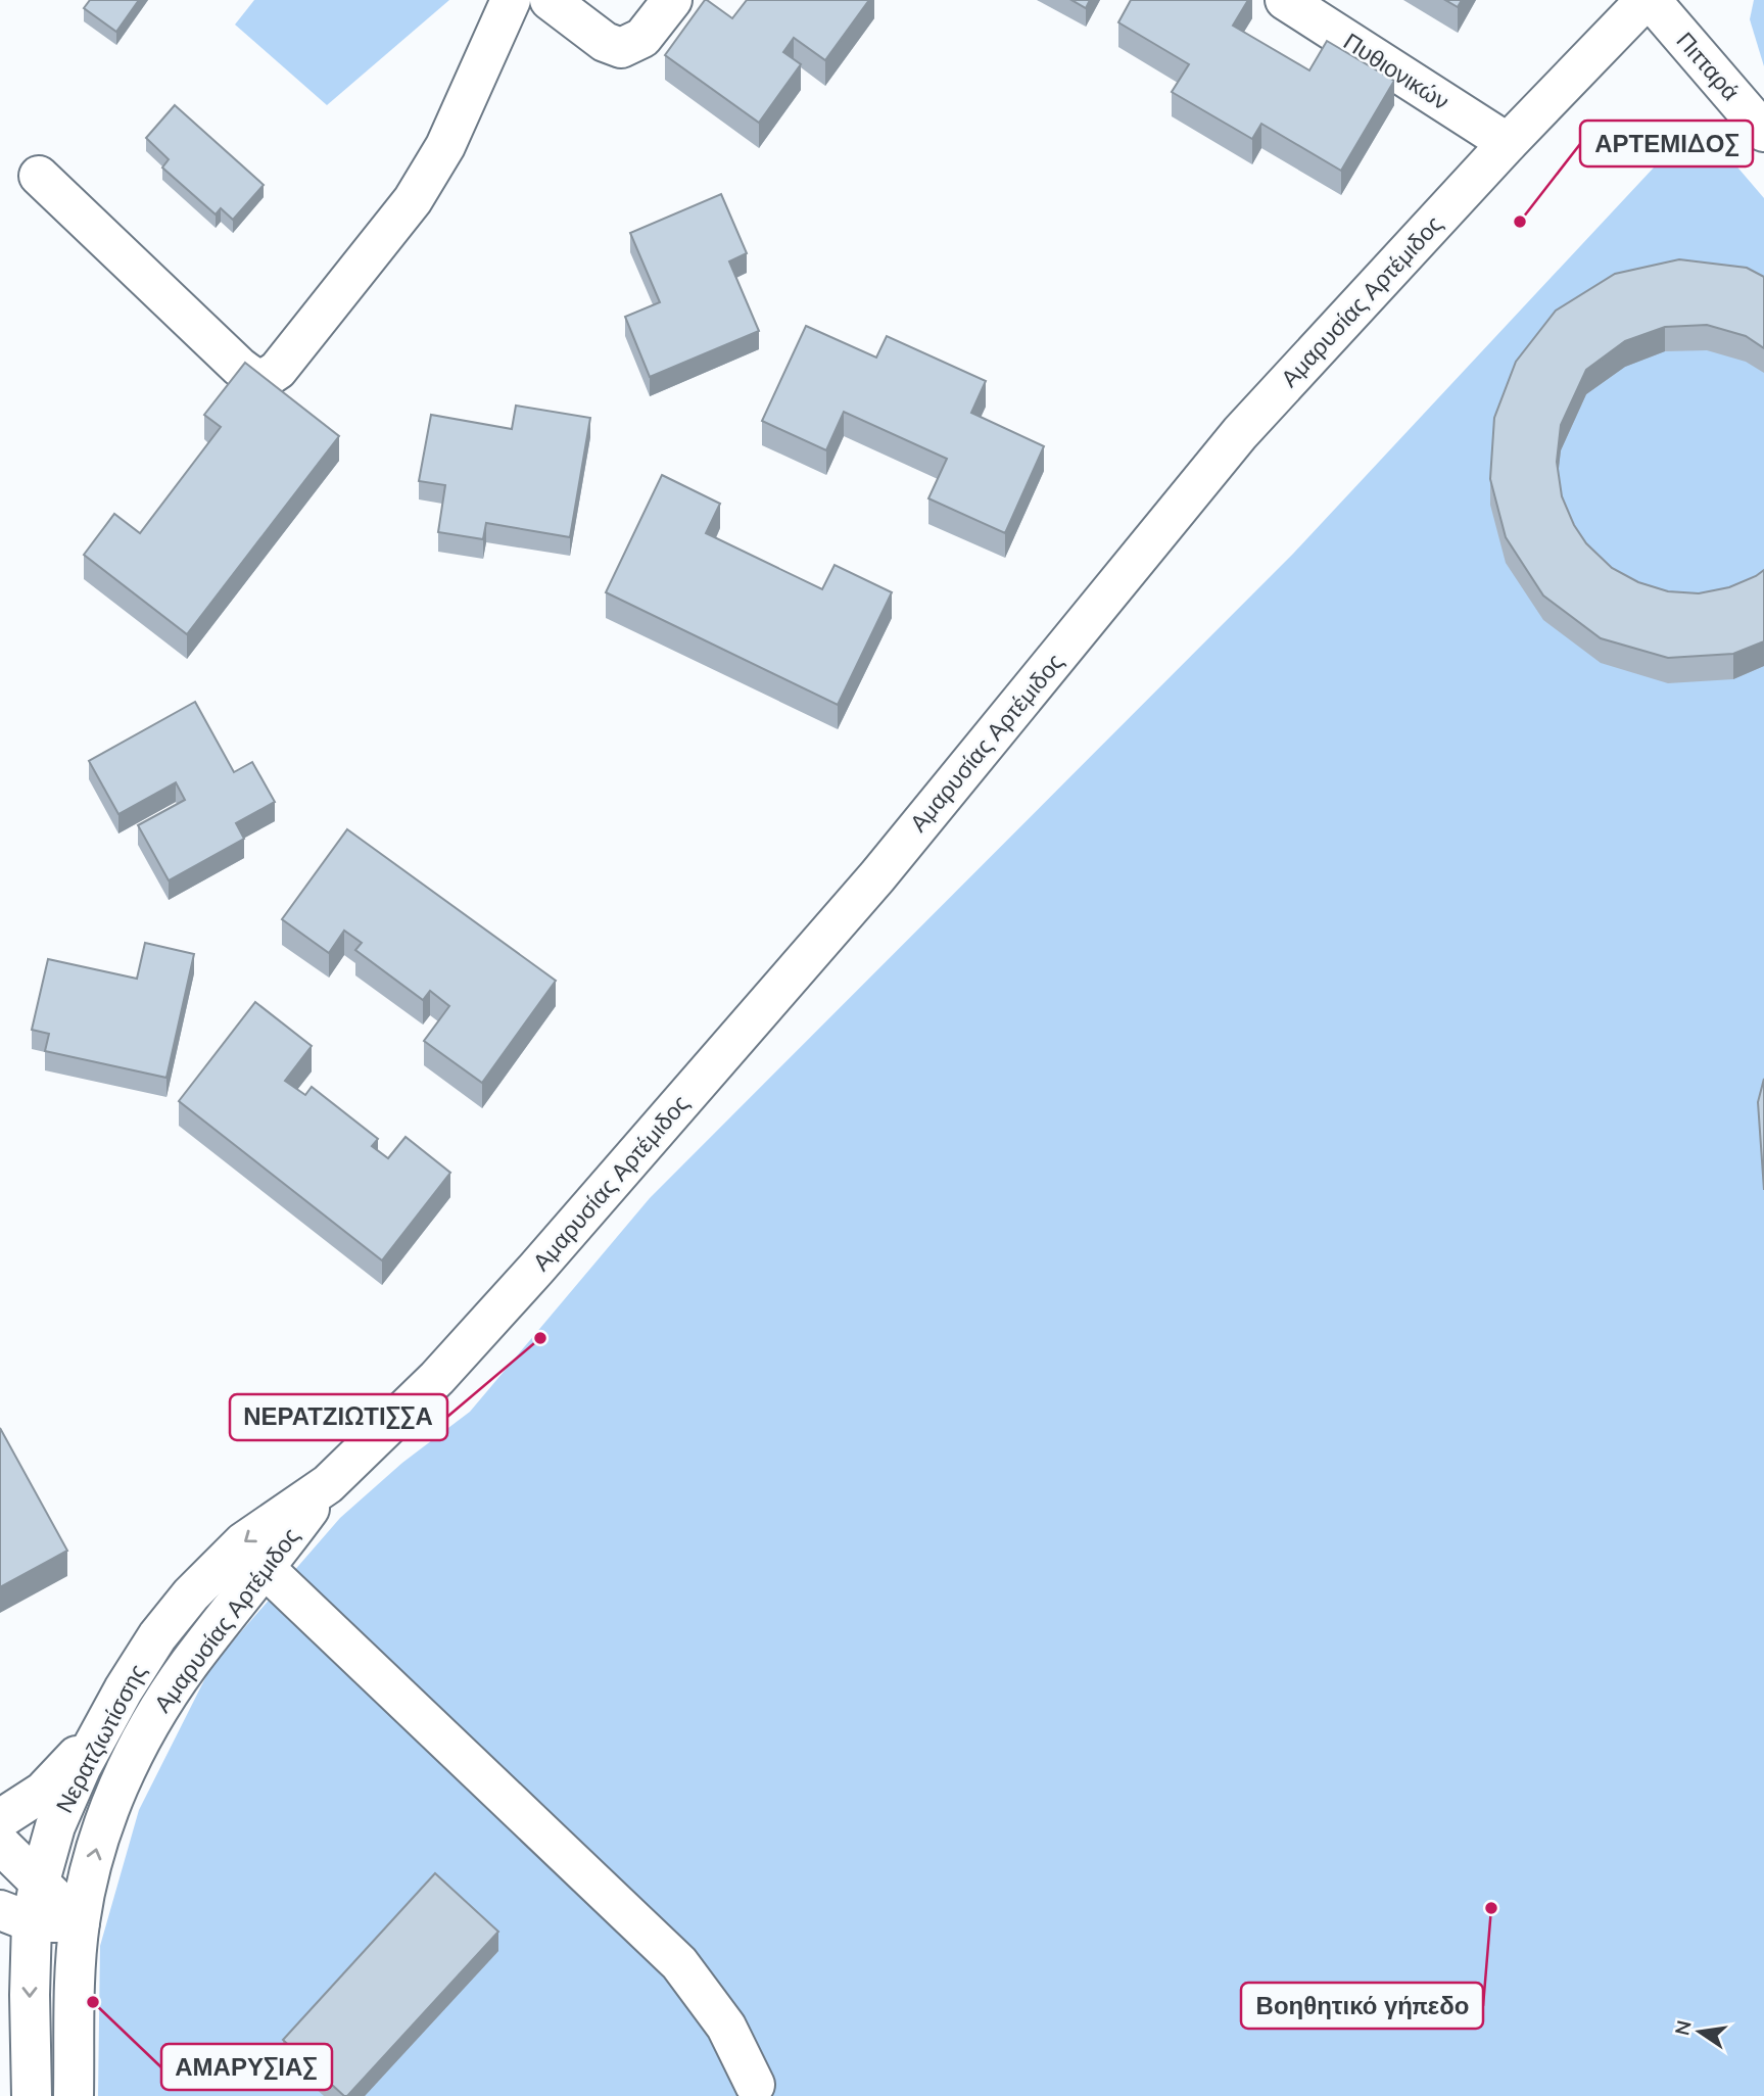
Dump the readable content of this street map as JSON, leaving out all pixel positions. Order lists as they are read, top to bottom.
{
  "streets": {
    "main road": [
      "Πιτταρά",
      "Πυθιονικών",
      "Αμαρυσίας Αρτέμιδος",
      "Νερατζιωτίσσης"
    ]
  },
  "crossings": [
    ["Πυθιονικών", "Αμαρυσίας Αρτέμιδος"],
    ["Αμαρυσίας Αρτέμιδος", "Νερατζιωτίσσης"]
  ],
  "places": [
    "ΑΡΤΕΜΙΔΟΣ",
    "ΝΕΡΑΤΖΙΩΤΙΣΣΑ",
    "Βοηθητικό γήπεδο",
    "ΑΜΑΡΥΣΙΑΣ"
  ],
  "north": "left"
}
